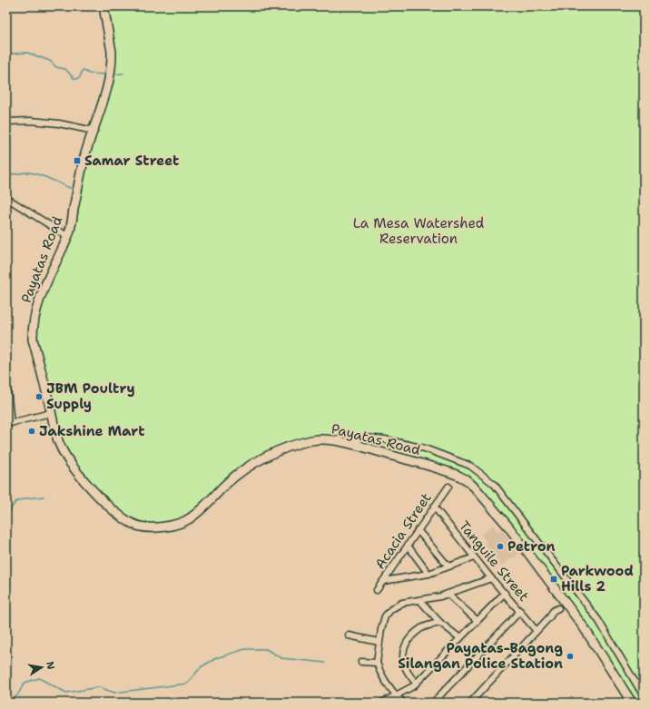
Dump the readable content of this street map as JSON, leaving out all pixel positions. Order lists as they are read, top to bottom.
{
  "streets": {
    "main road": ["Payatas Road"],
    "street": ["Acacia Street", "Tanguile Street"]
  },
  "crossings": [
    ["Acacia Street", "Tanguile Street"]
  ],
  "parks": ["La Mesa Watershed Reservation"],
  "places": {
    "transit": ["Samar Street", "Parkwood Hills 2"],
    "other": [
      "JBM Poultry Supply",
      "Jakshine Mart",
      "Petron",
      "Payatas-Bagong Silangan Police Station"
    ]
  },
  "north": "right"
}
